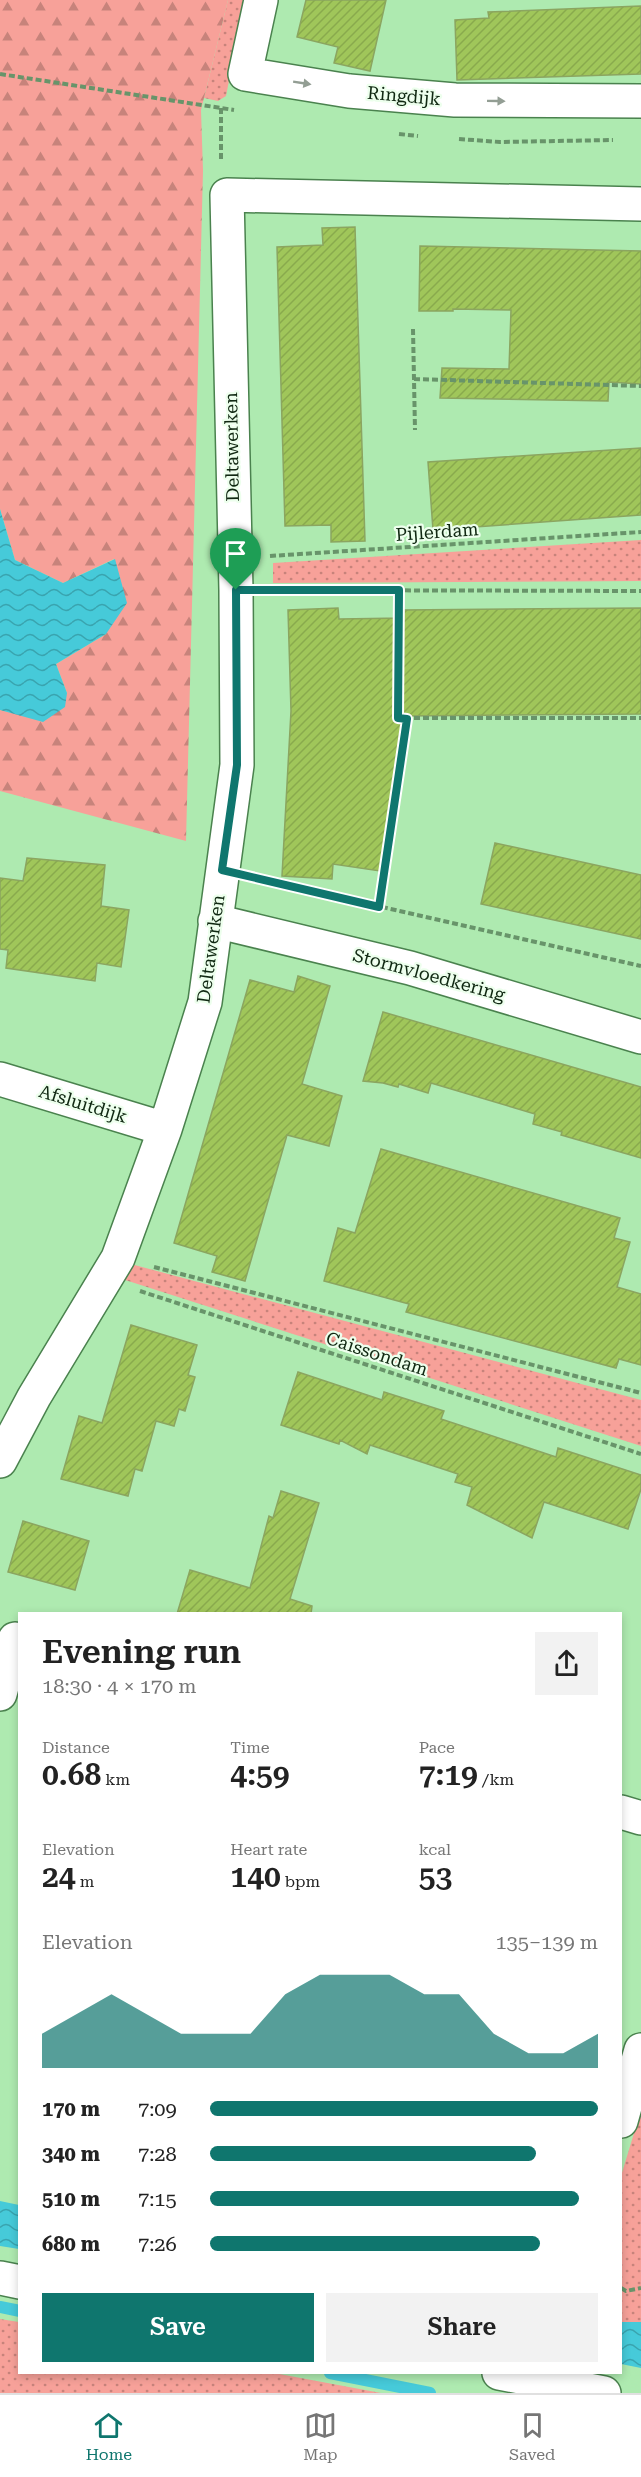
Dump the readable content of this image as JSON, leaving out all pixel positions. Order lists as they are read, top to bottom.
{
  "streets": {
    "street": [
      "Ringdijk",
      "Deltawerken",
      "Stormvloedkering",
      "Afsluitdijk"
    ],
    "path": ["Pijlerdam", "Caissondam"]
  },
  "crossings": [
    ["Deltawerken", "Pijlerdam"],
    ["Deltawerken", "Stormvloedkering"],
    ["Deltawerken", "Afsluitdijk"],
    ["Deltawerken", "Caissondam"]
  ],
  "page": {
    "heading": ["Evening run", "18:30 · 4 × 170 m"],
    "stats": [
      ["Distance", "0.68 km"],
      ["Time", "4:59"],
      ["Pace", "7:19 /km"],
      ["Elevation", "24 m"],
      ["Heart rate", "140 bpm"],
      ["kcal", "53"]
    ],
    "chart": ["Elevation", "135–139 m"],
    "list": [
      {
        "name": "170 m",
        "note": "7:09"
      },
      {
        "name": "340 m",
        "note": "7:28"
      },
      {
        "name": "510 m",
        "note": "7:15"
      },
      {
        "name": "680 m",
        "note": "7:26"
      }
    ],
    "buttons": ["Save", "Share"],
    "tabs": ["Home", "Map", "Saved"]
  }
}
